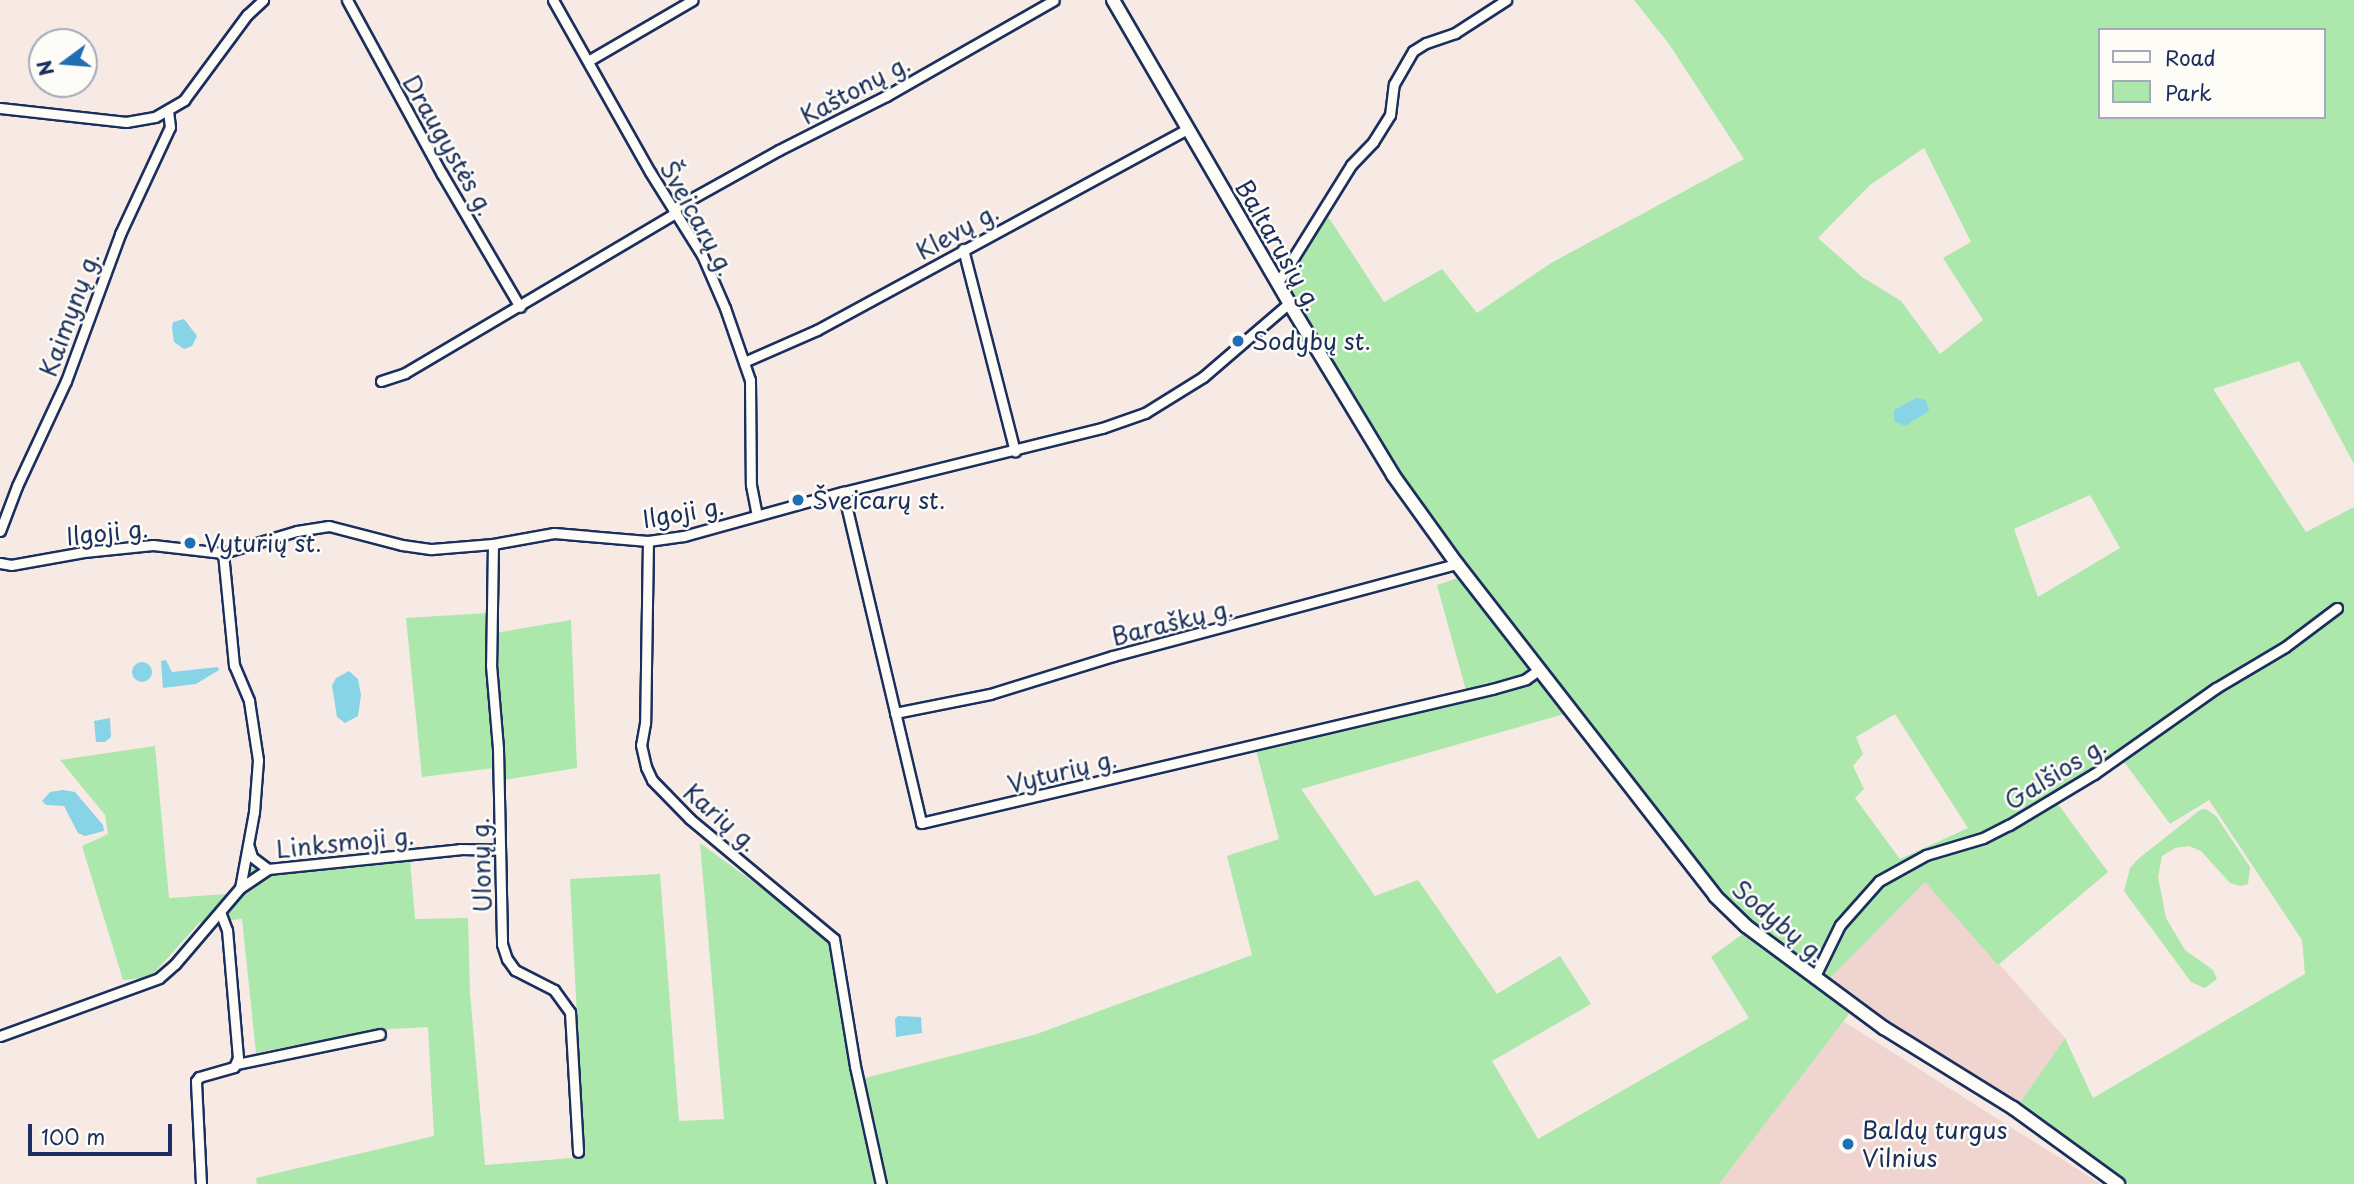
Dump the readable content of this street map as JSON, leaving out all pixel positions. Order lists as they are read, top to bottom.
{
  "streets": {
    "main road": ["Baltarusių g.", "Sodybų g."],
    "street": [
      "Kaštonų g.",
      "Draugystės g.",
      "Šveicarų g.",
      "Klevų g.",
      "Kaimynų g.",
      "Ilgoji g.",
      "Baraškų g.",
      "Vyturių g.",
      "Galšios g.",
      "Karių g.",
      "Linksmoji g.",
      "Ulonų g."
    ]
  },
  "crossings": [
    ["Kaštonų g.", "Draugystės g."],
    ["Kaštonų g.", "Šveicarų g."],
    ["Šveicarų g.", "Klevų g."],
    ["Šveicarų g.", "Ilgoji g."],
    ["Klevų g.", "Baltarusių g."],
    ["Baltarusių g.", "Ilgoji g."],
    ["Baltarusių g.", "Sodybų g."],
    ["Ilgoji g.", "Vyturių g."],
    ["Ilgoji g.", "Karių g."],
    ["Ilgoji g.", "Ulonų g."],
    ["Baraškų g.", "Vyturių g."],
    ["Baraškų g.", "Sodybų g."],
    ["Vyturių g.", "Sodybų g."],
    ["Galšios g.", "Sodybų g."],
    ["Linksmoji g.", "Ulonų g."]
  ],
  "places": [
    "Sodybų st.",
    "Šveicarų st.",
    "Vyturių st.",
    "Baldų turgus Vilnius"
  ],
  "legend": ["Road", "Park"],
  "scale_bar": "100 m",
  "north": "left"
}
